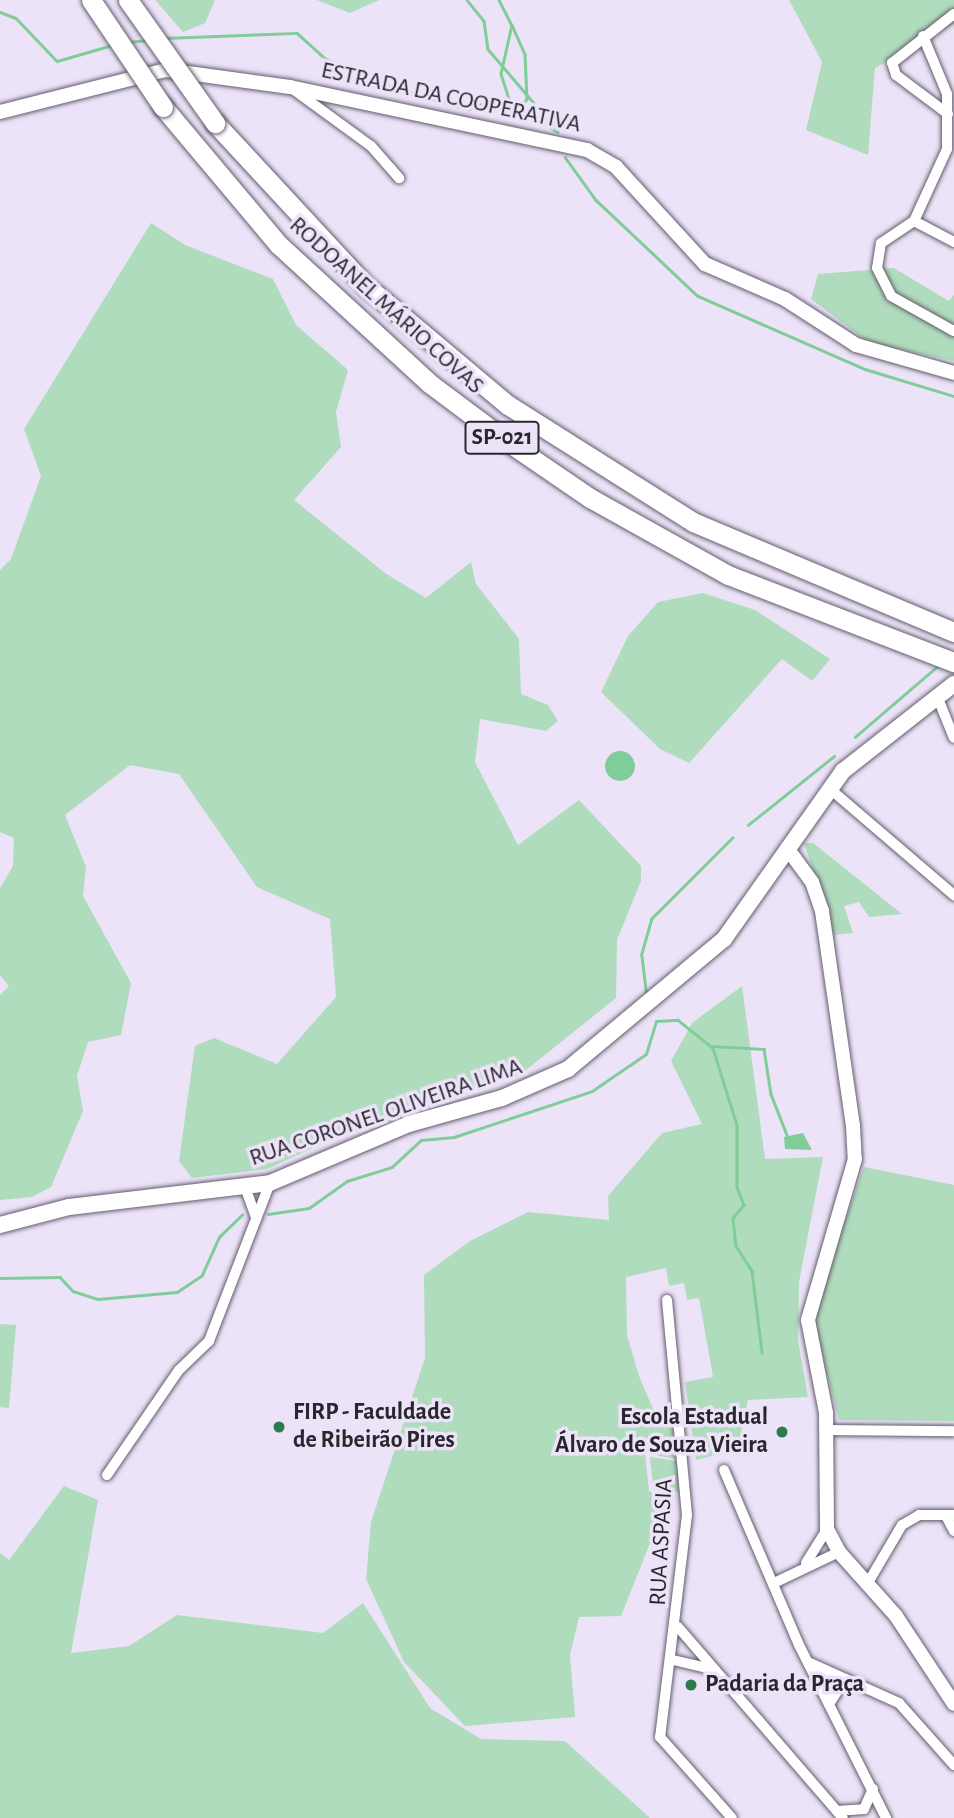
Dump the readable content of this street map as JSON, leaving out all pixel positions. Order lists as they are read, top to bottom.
{
  "streets": {
    "highway": ["RODOANEL MÁRIO COVAS", "SP-021"],
    "main road": ["ESTRADA DA COOPERATIVA", "RUA CORONEL OLIVEIRA LIMA"],
    "street": ["RUA ASPASIA"]
  },
  "places": ["FIRP - Faculdade de Ribeirão Pires", "Escola Estadual Álvaro de Souza Vieira", "Padaria da Praça"]
}
